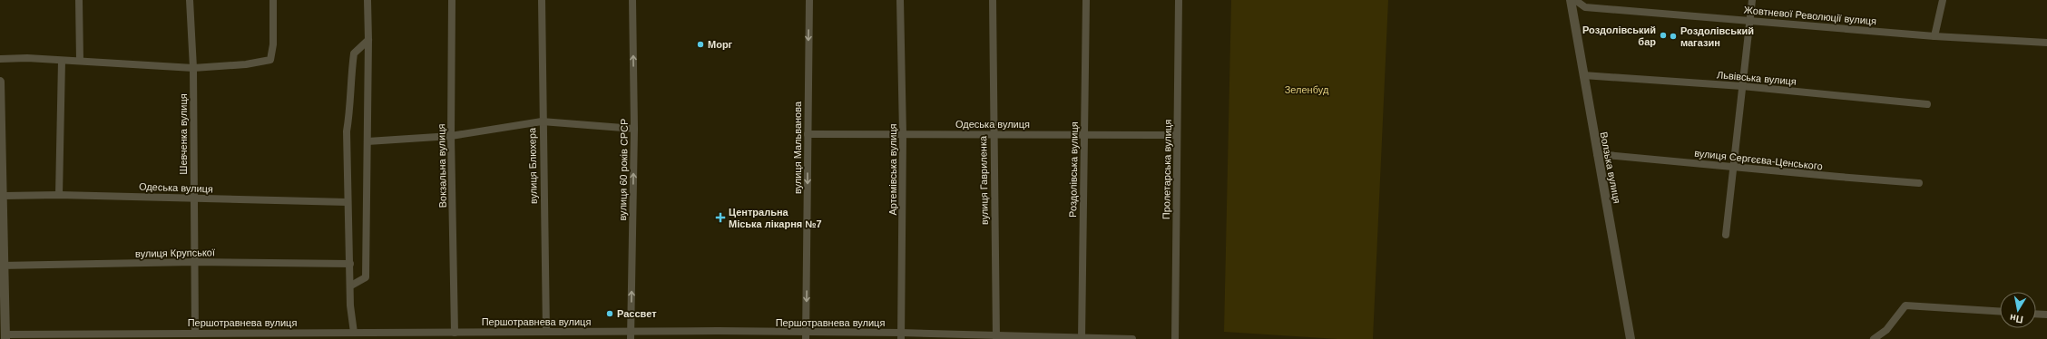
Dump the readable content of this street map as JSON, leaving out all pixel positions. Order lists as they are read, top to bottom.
{
  "streets": {
    "street": [
      "Жовтневої Революції вулиця",
      "Львівська вулиця",
      "Одеська вулиця",
      "Шевченка вулиця",
      "вулиця Мальванова",
      "вулиця Сергєєва-Ценського",
      "Вокзальна вулиця",
      "вулиця Блюхера",
      "Волзька вулиця",
      "вулиця 60 років СРСР",
      "Артемівська вулиця",
      "Роздолівська вулиця",
      "Пролетарська вулиця",
      "вулиця Гавриленка",
      "вулиця Крупської",
      "Першотравнева вулиця"
    ]
  },
  "crossings": [
    ["Львівська вулиця", "Волзька вулиця"],
    ["Одеська вулиця", "Шевченка вулиця"],
    ["Одеська вулиця", "вулиця Мальванова"],
    ["Одеська вулиця", "Артемівська вулиця"],
    ["Одеська вулиця", "Роздолівська вулиця"],
    ["Одеська вулиця", "Пролетарська вулиця"],
    ["Одеська вулиця", "вулиця Гавриленка"],
    ["Шевченка вулиця", "вулиця Крупської"],
    ["Шевченка вулиця", "Першотравнева вулиця"],
    ["вулиця Мальванова", "Першотравнева вулиця"],
    ["вулиця Сергєєва-Ценського", "Волзька вулиця"],
    ["Вокзальна вулиця", "Першотравнева вулиця"],
    ["вулиця Блюхера", "Першотравнева вулиця"],
    ["вулиця 60 років СРСР", "Першотравнева вулиця"],
    ["Артемівська вулиця", "Першотравнева вулиця"],
    ["Роздолівська вулиця", "Першотравнева вулиця"],
    ["вулиця Гавриленка", "Першотравнева вулиця"]
  ],
  "one_way": ["вулиця Мальванова", "вулиця 60 років СРСР"],
  "parks": ["Зеленбуд"],
  "places": {
    "other": [
      "Роздолівський бар",
      "Роздолівський магазин",
      "Морг",
      "Рассвет"
    ],
    "health": ["Центральна Міська лікарня №7"]
  },
  "north": "bottom"
}
